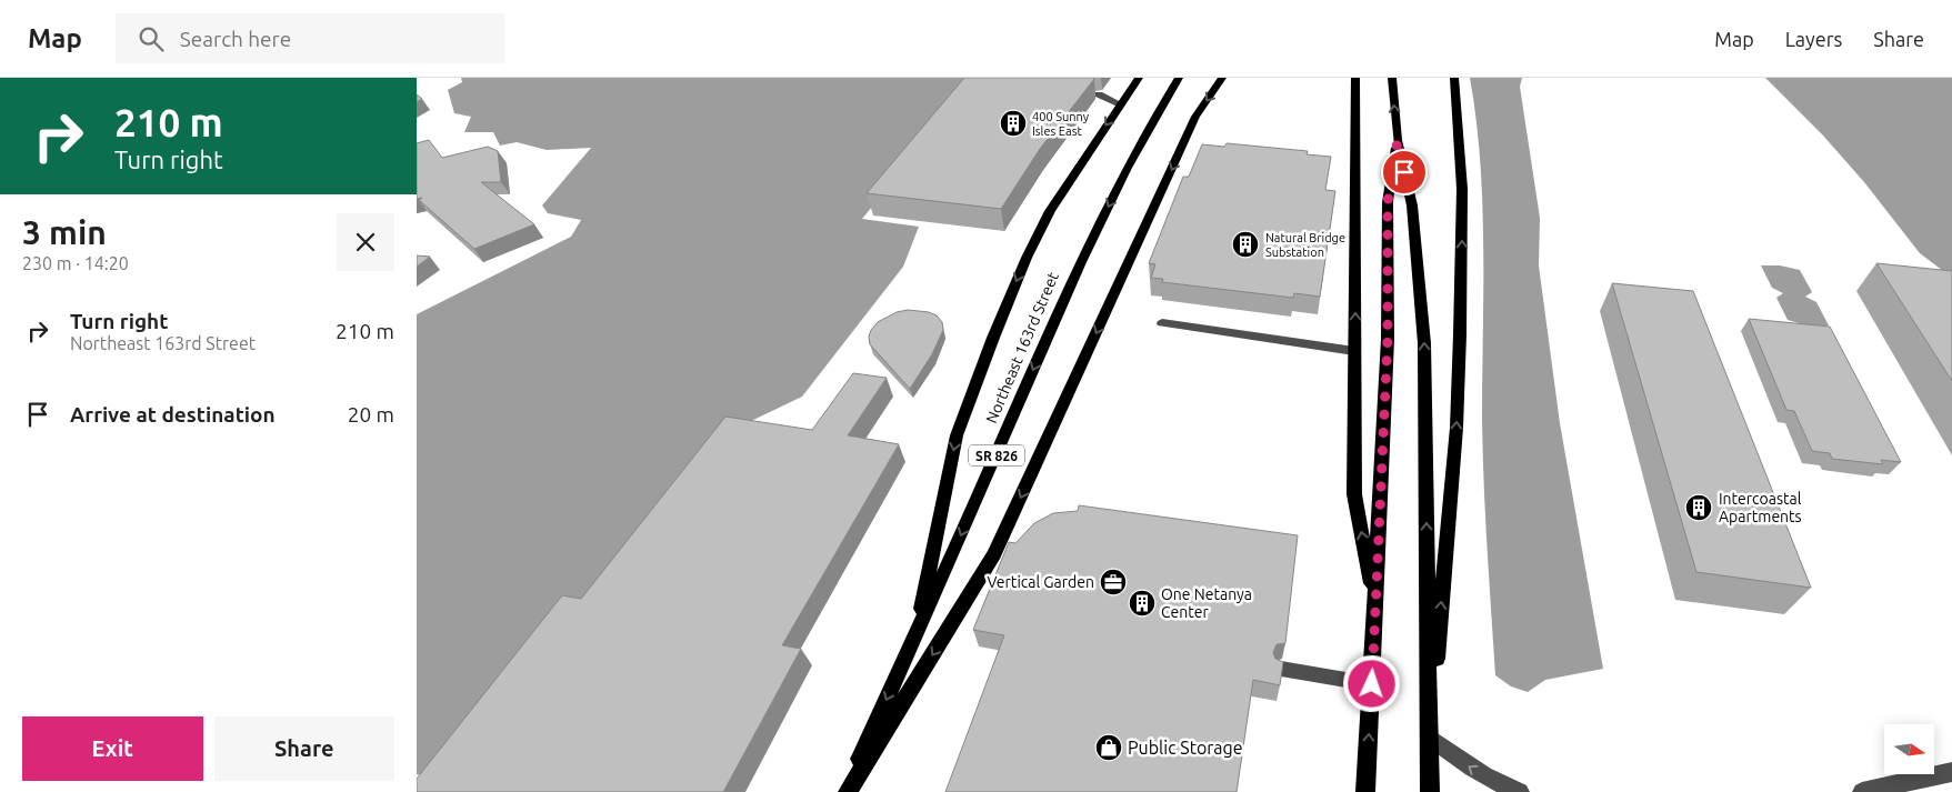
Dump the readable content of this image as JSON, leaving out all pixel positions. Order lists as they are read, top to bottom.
{
  "streets": {
    "main road": ["Northeast 163rd Street", "SR 826"]
  },
  "places": {
    "building": [
      "400 Sunny Isles East",
      "Natural Bridge Substation",
      "Intercoastal Apartments",
      "One Netanya Center"
    ],
    "office": ["Vertical Garden"],
    "shop": ["Public Storage"]
  },
  "north": "right",
  "page": {
    "header": "Map",
    "search": "Search here",
    "nav": ["Map", "Layers", "Share"],
    "turn": ["210 m", "Turn right"],
    "heading": ["3 min", "230 m · 14:20"],
    "list": [
      {
        "name": "Turn right",
        "note": "Northeast 163rd Street",
        "value": "210 m"
      },
      {
        "name": "Arrive at destination",
        "value": "20 m"
      }
    ],
    "buttons": ["Exit", "Share"]
  }
}
